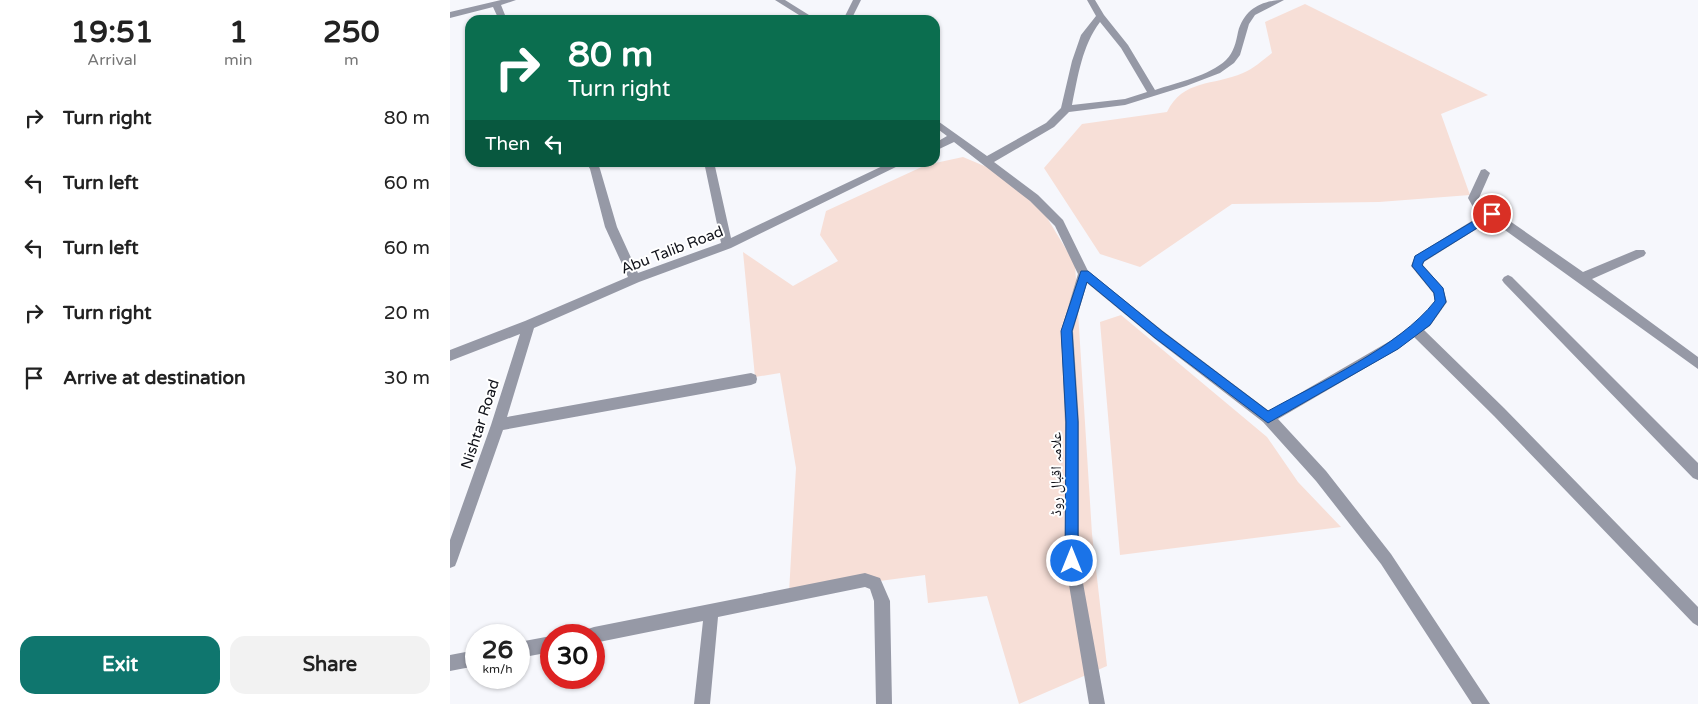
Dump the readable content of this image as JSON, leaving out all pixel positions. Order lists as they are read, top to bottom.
{
  "streets": {
    "street": ["Abu Talib Road", "Nishtar Road", "علامہ اقبال روڈ"]
  },
  "crossings": [
    ["Abu Talib Road", "Nishtar Road"]
  ],
  "page": {
    "eta": [
      "19:51",
      "Arrival",
      "1",
      "min",
      "250",
      "m"
    ],
    "turn": ["80 m", "Turn right"],
    "list": [
      {
        "name": "Turn right",
        "value": "80 m"
      },
      {
        "name": "Turn left",
        "value": "60 m"
      },
      {
        "name": "Turn left",
        "value": "60 m"
      },
      {
        "name": "Turn right",
        "value": "20 m"
      },
      {
        "name": "Arrive at destination",
        "value": "30 m"
      }
    ],
    "then": "Then",
    "speed": "26 km/h",
    "limit": "30",
    "buttons": ["Exit", "Share"]
  }
}
